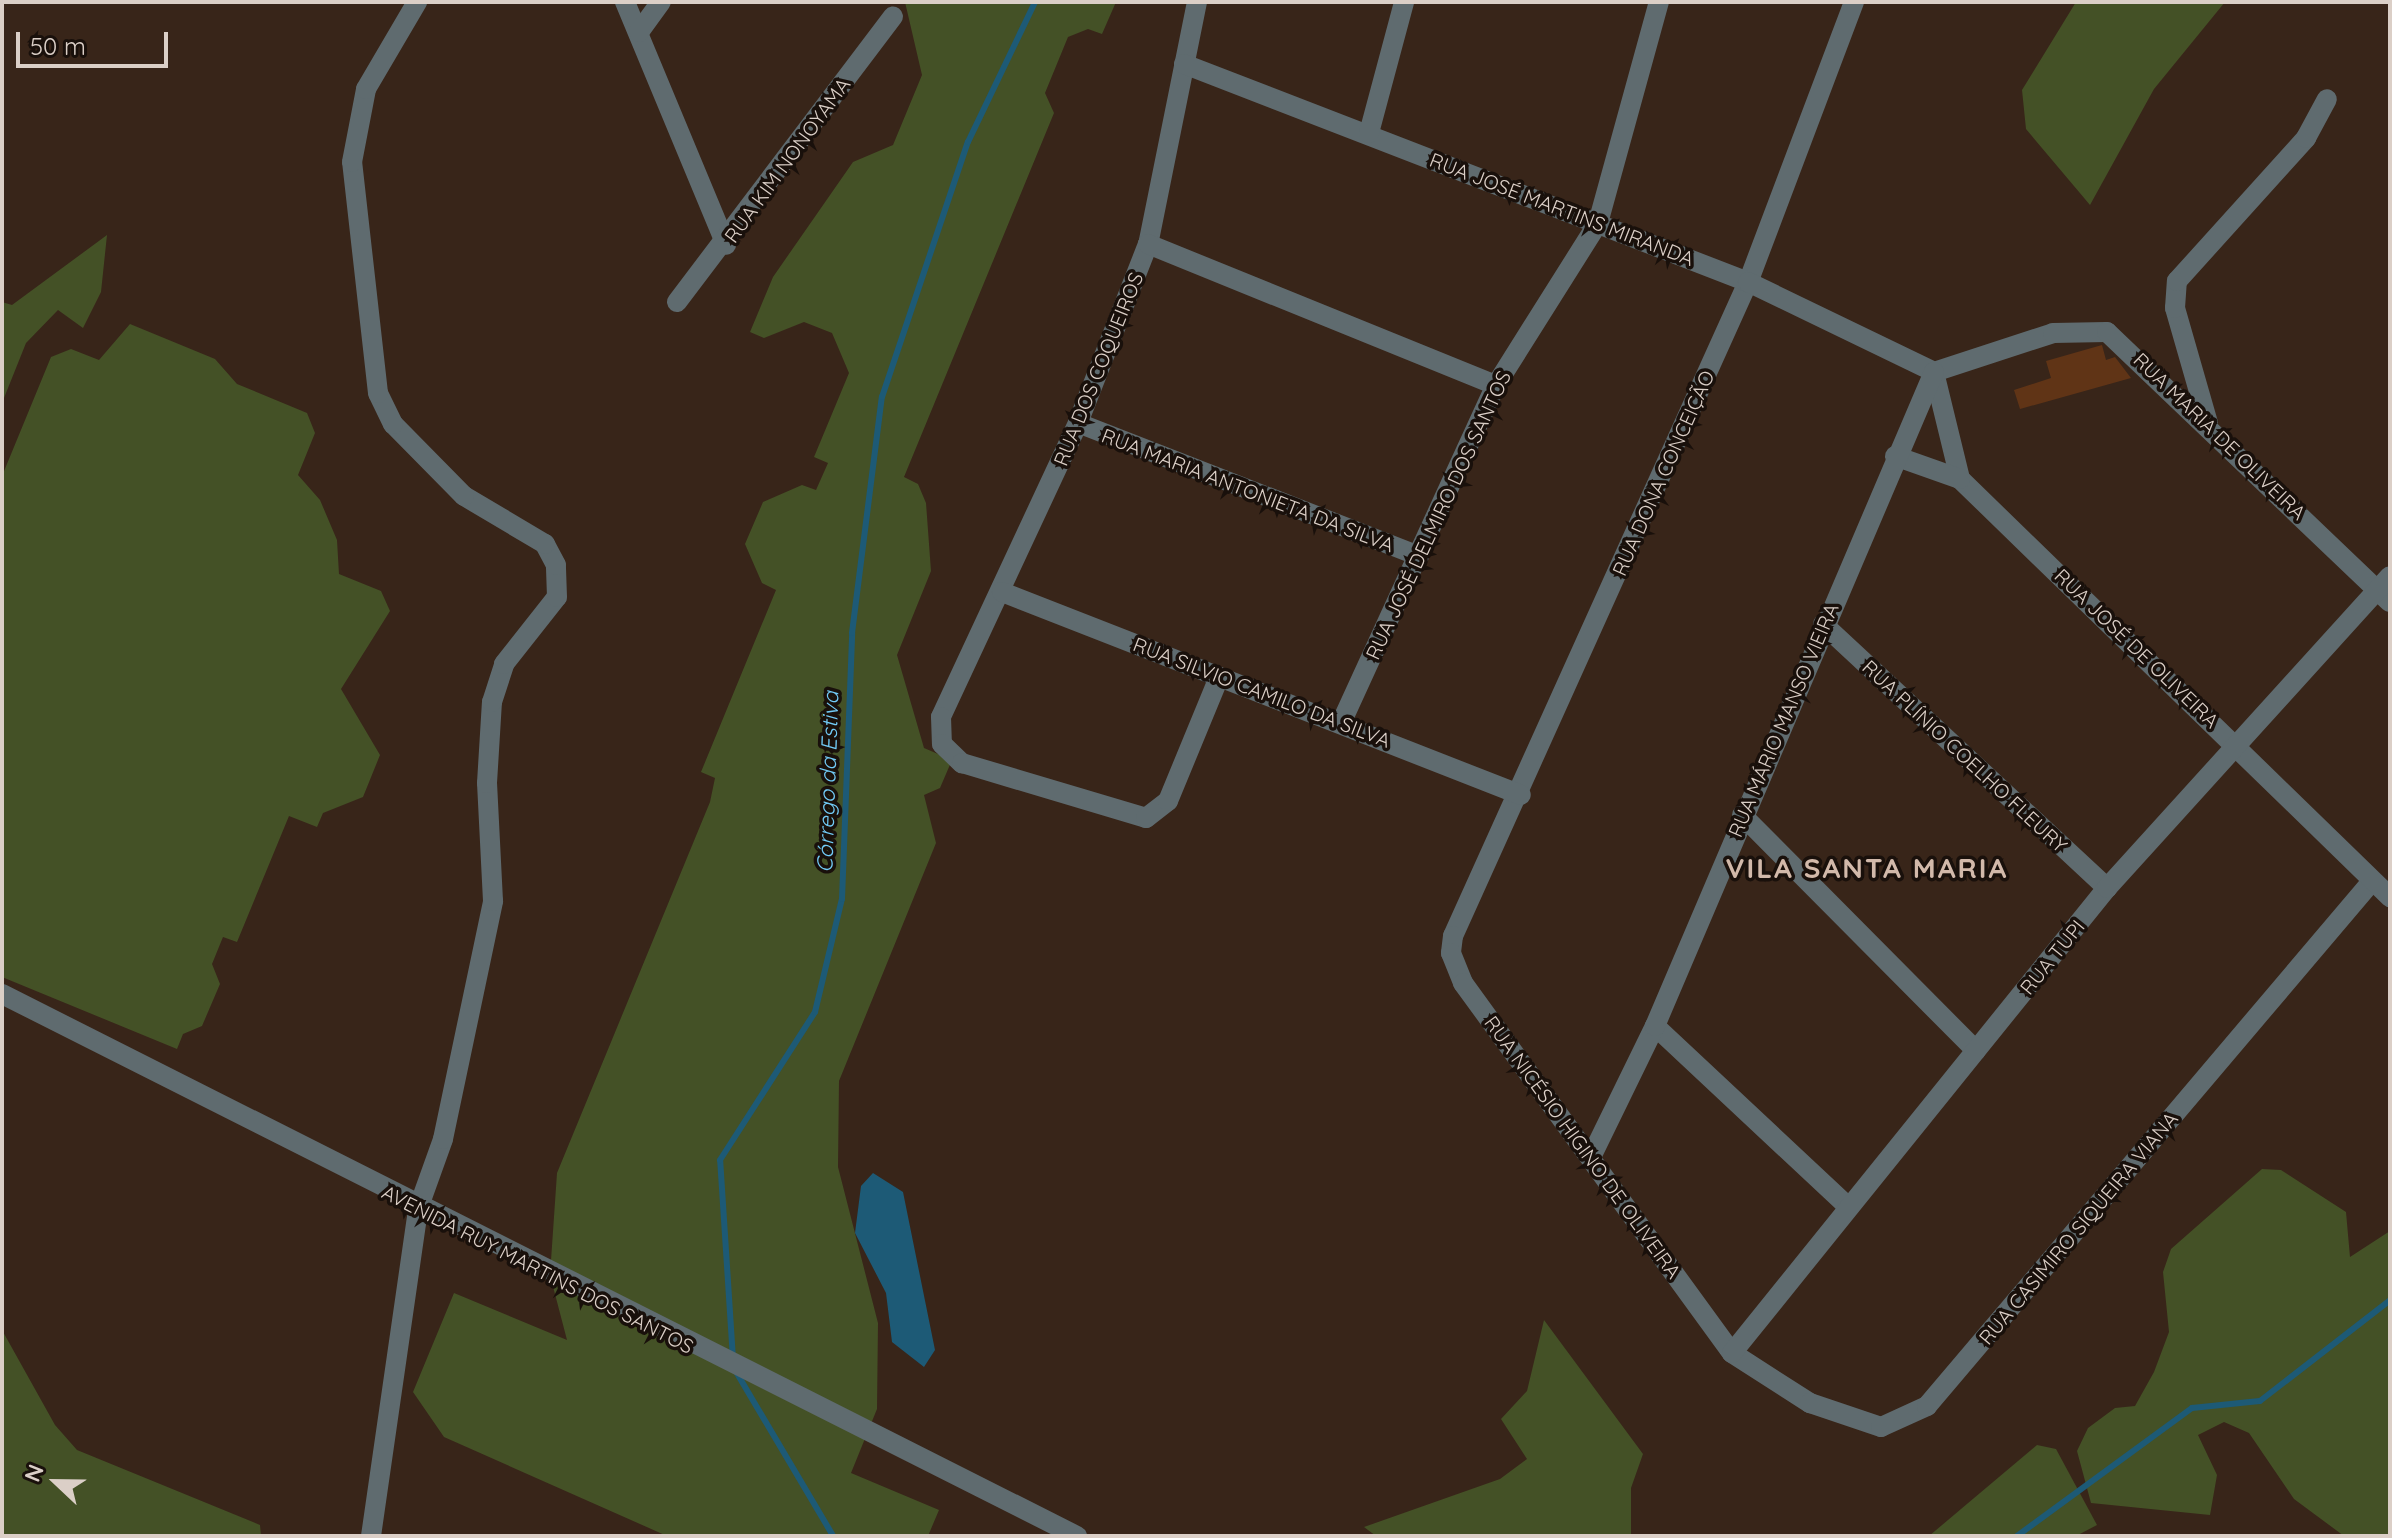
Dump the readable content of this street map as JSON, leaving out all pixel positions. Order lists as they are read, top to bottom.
{
  "streets": {
    "street": [
      "RUA KIM NONOYAMA",
      "RUA JOSÉ MARTINS MIRANDA",
      "RUA DOS COQUEIROS",
      "RUA MARIA DE OLIVEIRA",
      "RUA DONA CONCEIÇÃO",
      "RUA MARIA ANTONIETA DA SILVA",
      "RUA JOSÉ DELMIRO DOS SANTOS",
      "RUA JOSÉ DE OLIVEIRA",
      "RUA SILVIO CAMILO DA SILVA",
      "RUA MÁRIO MANSO VIEIRA",
      "RUA PLÍNIO COELHO FLEURY",
      "RUA TUPI",
      "RUA NICÉSIO HIGINO DE OLIVEIRA",
      "RUA CASIMIRO SIQUEIRA VIANA",
      "AVENIDA RUY MARTINS DOS SANTOS"
    ]
  },
  "crossings": [
    ["RUA JOSÉ MARTINS MIRANDA", "RUA DOS COQUEIROS"],
    ["RUA JOSÉ MARTINS MIRANDA", "RUA MARIA DE OLIVEIRA"],
    ["RUA JOSÉ MARTINS MIRANDA", "RUA DONA CONCEIÇÃO"],
    ["RUA JOSÉ MARTINS MIRANDA", "RUA JOSÉ DELMIRO DOS SANTOS"],
    ["RUA JOSÉ MARTINS MIRANDA", "RUA MÁRIO MANSO VIEIRA"],
    ["RUA DOS COQUEIROS", "RUA MARIA ANTONIETA DA SILVA"],
    ["RUA DOS COQUEIROS", "RUA SILVIO CAMILO DA SILVA"],
    ["RUA MARIA DE OLIVEIRA", "RUA MÁRIO MANSO VIEIRA"],
    ["RUA MARIA DE OLIVEIRA", "RUA TUPI"],
    ["RUA DONA CONCEIÇÃO", "RUA SILVIO CAMILO DA SILVA"],
    ["RUA DONA CONCEIÇÃO", "RUA NICÉSIO HIGINO DE OLIVEIRA"],
    ["RUA MARIA ANTONIETA DA SILVA", "RUA JOSÉ DELMIRO DOS SANTOS"],
    ["RUA JOSÉ DELMIRO DOS SANTOS", "RUA SILVIO CAMILO DA SILVA"],
    ["RUA JOSÉ DE OLIVEIRA", "RUA TUPI"],
    ["RUA JOSÉ DE OLIVEIRA", "RUA CASIMIRO SIQUEIRA VIANA"],
    ["RUA MÁRIO MANSO VIEIRA", "RUA PLÍNIO COELHO FLEURY"],
    ["RUA MÁRIO MANSO VIEIRA", "RUA NICÉSIO HIGINO DE OLIVEIRA"],
    ["RUA PLÍNIO COELHO FLEURY", "RUA TUPI"],
    ["RUA TUPI", "RUA NICÉSIO HIGINO DE OLIVEIRA"],
    ["RUA TUPI", "RUA CASIMIRO SIQUEIRA VIANA"],
    ["RUA NICÉSIO HIGINO DE OLIVEIRA", "RUA CASIMIRO SIQUEIRA VIANA"]
  ],
  "districts": ["VILA SANTA MARIA"],
  "water": ["Córrego da Estiva"],
  "scale_bar": "50 m",
  "north": "left"
}
